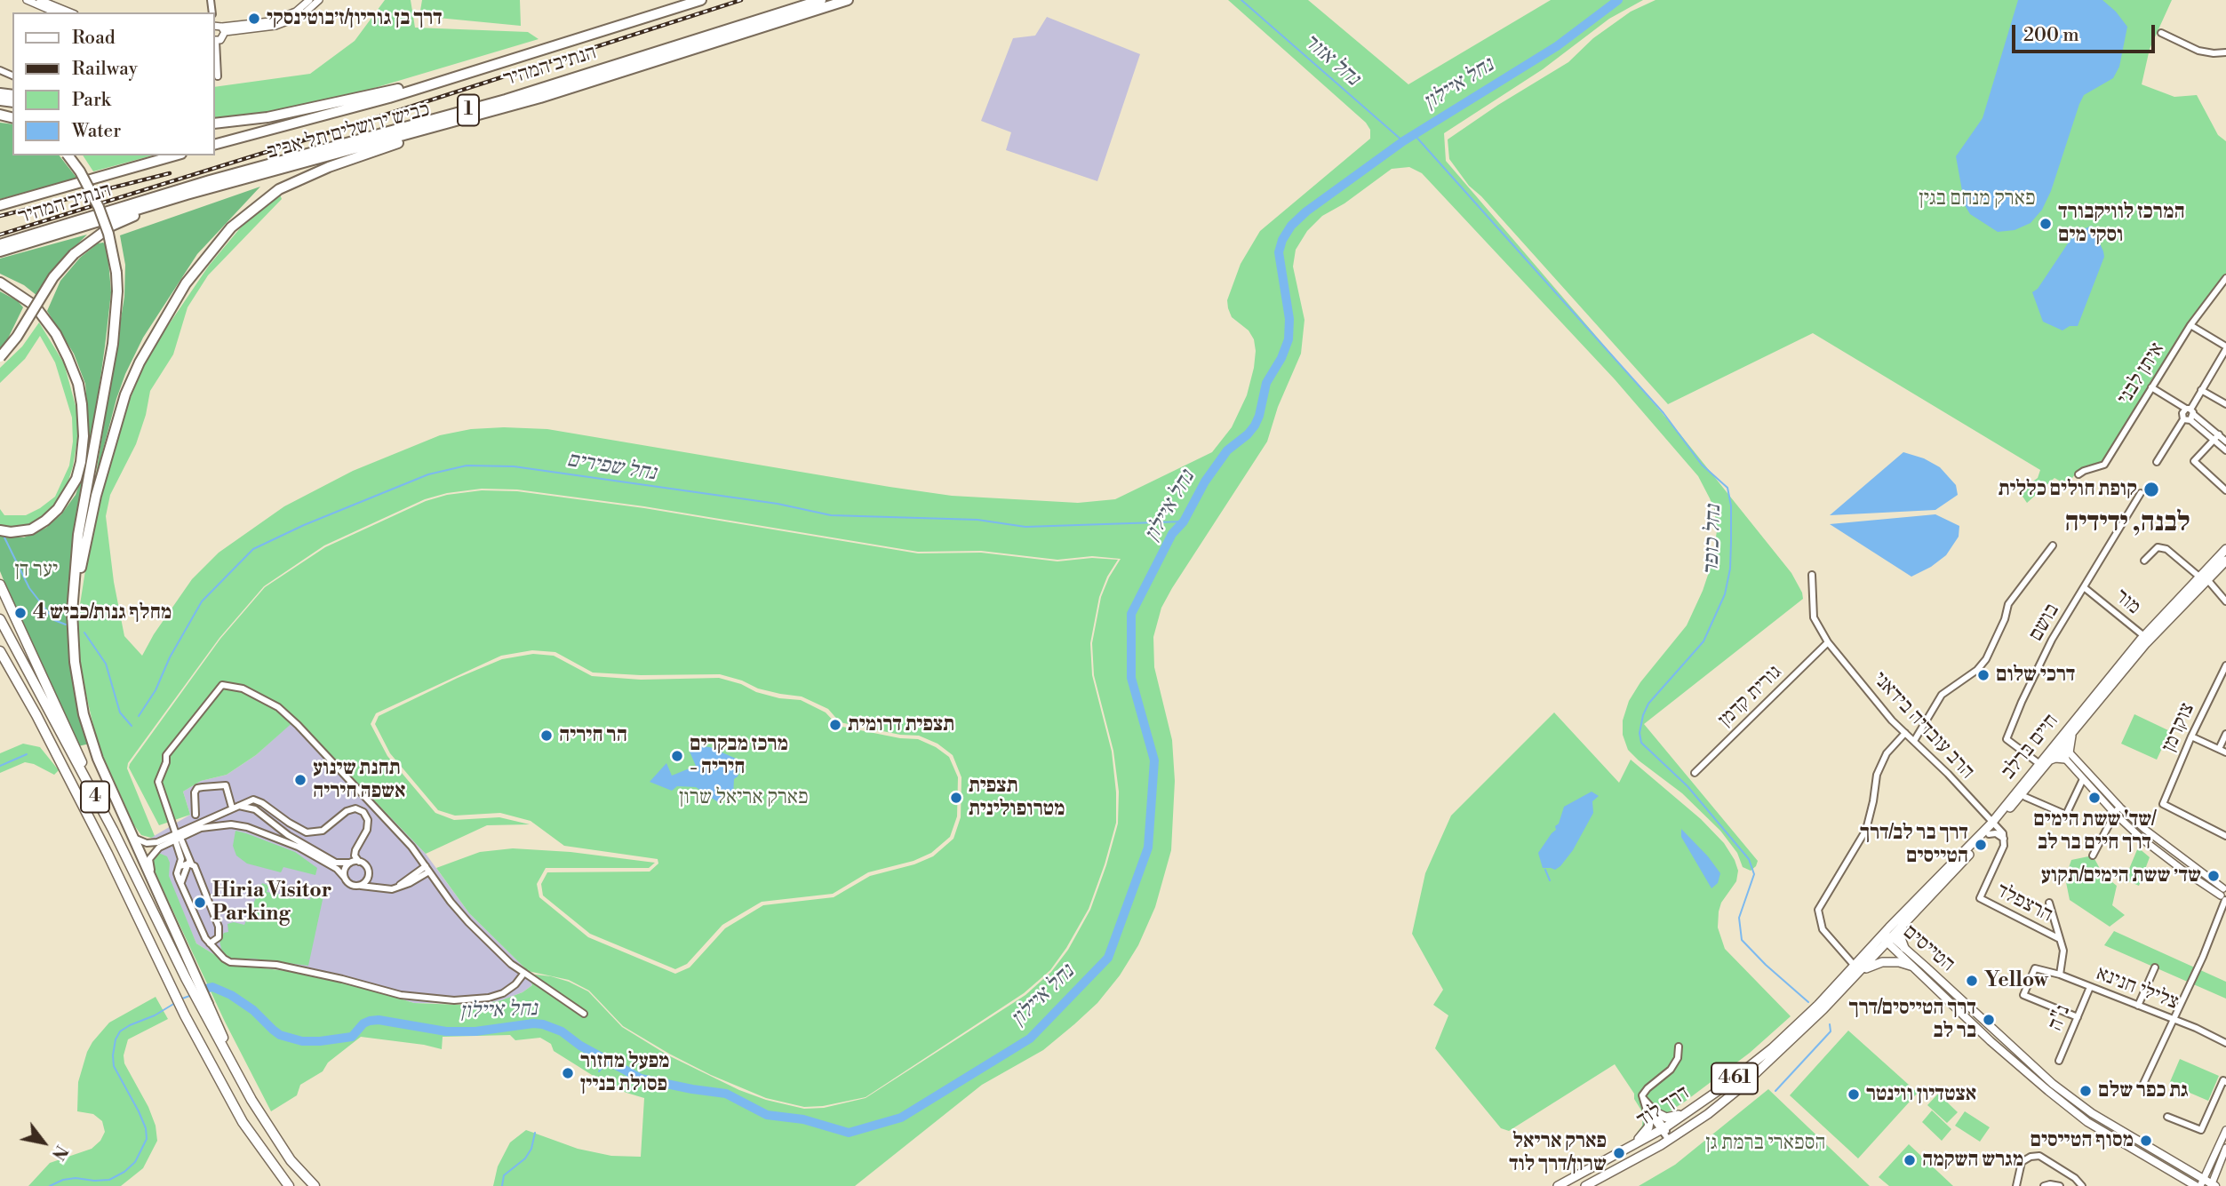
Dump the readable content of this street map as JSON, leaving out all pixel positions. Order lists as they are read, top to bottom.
{
  "streets": {
    "highway": [
      "הנתיב המהיר",
      "1",
      "כביש ירושלים תל אביב",
      "4"
    ],
    "main road": [
      "חיים ברלב",
      "הטייסים",
      "461",
      "דרך לוד"
    ],
    "street": [
      "איתן לבני",
      "מור",
      "בושם",
      "גורית קדמן",
      "הרב עובדיה בידאני",
      "צוקרמן",
      "הרצפלד",
      "צלילי חנינא",
      "נ\"ה"
    ]
  },
  "crossings": [
    ["מור", "בושם"],
    ["מור", "חיים ברלב"],
    ["בושם", "חיים ברלב"],
    ["גורית קדמן", "הרב עובדיה בידאני"],
    ["הרב עובדיה בידאני", "חיים ברלב"],
    ["חיים ברלב", "הטייסים"],
    ["חיים ברלב", "דרך לוד"],
    ["הרצפלד", "נ\"ה"],
    ["הטייסים", "דרך לוד"],
    ["צלילי חנינא", "נ\"ה"]
  ],
  "districts": ["לבנה, ידידיה"],
  "water": [
    "נחל אזור",
    "נחל איילון",
    "נחל שפירים",
    "נחל כופר"
  ],
  "parks": [
    "פארק מנחם בגין",
    "יער דן",
    "פארק אריאל שרון",
    "הספארי ברמת גן"
  ],
  "places": [
    "דרך בן גוריון/ז׳בוטינסקי",
    "המרכז לוויקבורד וסקי מים",
    "קופת חולים כללית",
    "מחלף גנות/כביש 4",
    "דרכי שלום",
    "תצפית דרומית",
    "הר חיריה",
    "מרכז מבקרים - חיריה",
    "תחנת שינוע אשפה חיריה",
    "תצפית מטרופולינית",
    "שד' ששת הימים/ דרך חיים בר לב",
    "דרך בר לב/דרך הטייסים",
    "שד׳ ששת הימים/תקוע",
    "Hiria Visitor Parking",
    "Yellow",
    "דרך הטייסים/דרך בר לב",
    "מפעל מחזור פסולת בניין",
    "גת כפר שלם",
    "אצטדיון ווינטר",
    "מסוף הטייסים",
    "פארק אריאל שרון/דרך לוד",
    "מגרש השקמה"
  ],
  "legend": [
    "Road",
    "Railway",
    "Park",
    "Water"
  ],
  "scale_bar": "200 m",
  "north": "bottom right"
}
